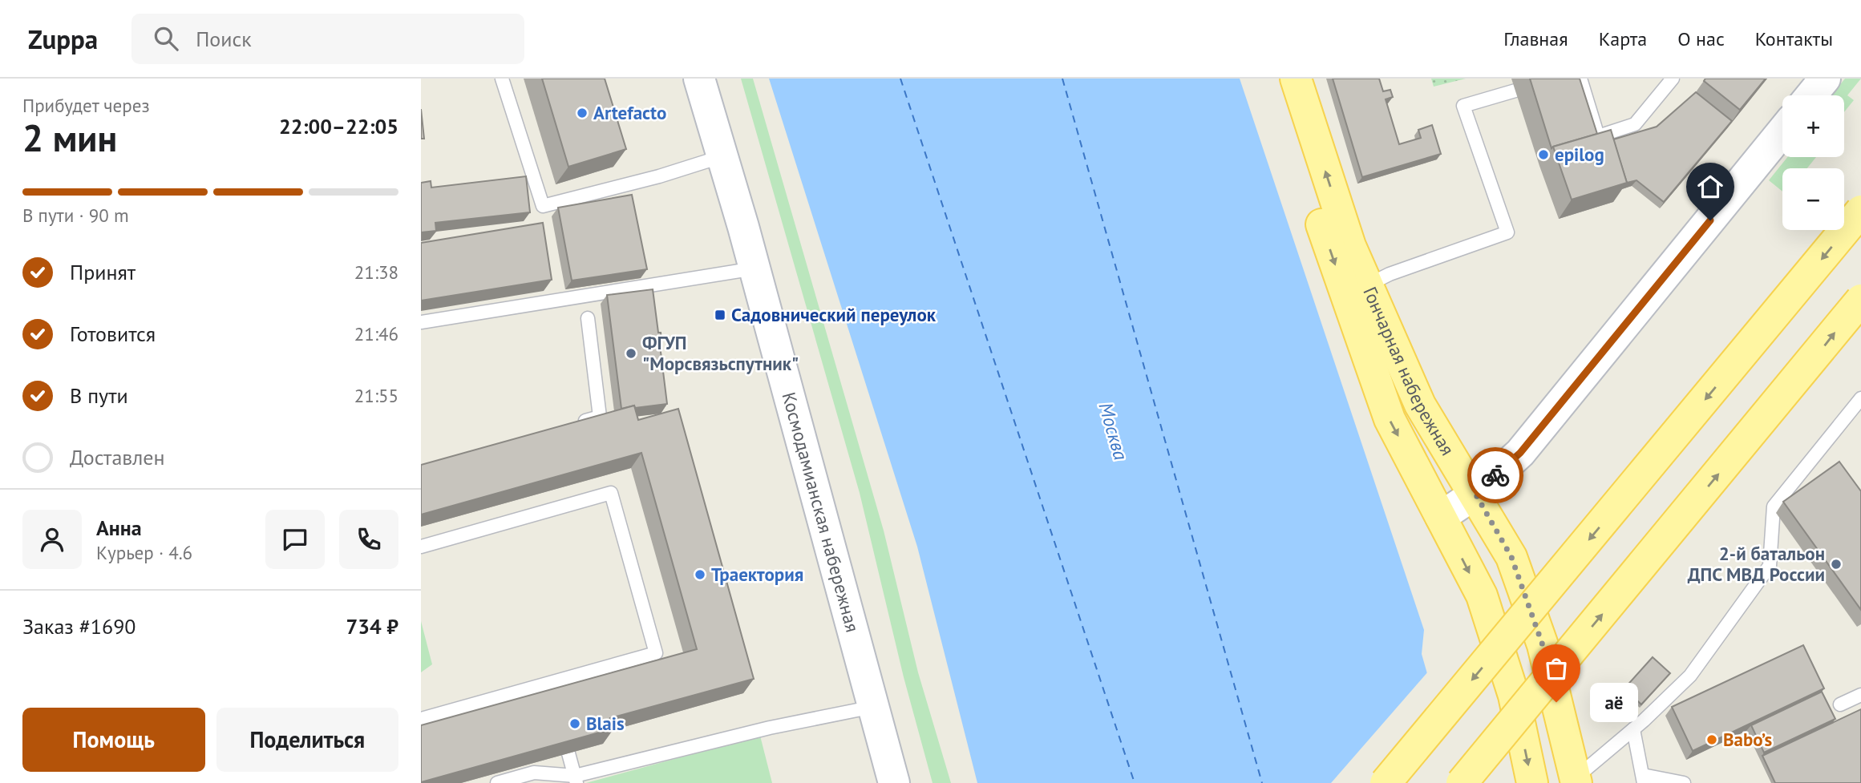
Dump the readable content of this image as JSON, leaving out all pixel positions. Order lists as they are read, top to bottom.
{
  "streets": {
    "main road": ["Гончарная набережная", "Космодамианская набережная"]
  },
  "water": ["Москва"],
  "places": {
    "other": [
      "Artefacto",
      "epilog",
      "ФГУП \"Морсвязьспутник\"",
      "2-й батальон ДПС МВД России",
      "Траектория",
      "аё",
      "Blais",
      "Babo’s"
    ],
    "transit": ["Садовнический переулок"]
  },
  "page": {
    "header": "Zuppa",
    "search": "Поиск",
    "nav": [
      "Главная",
      "Карта",
      "О нас",
      "Контакты"
    ],
    "heading": ["2 мин", "Прибудет через", "22:00–22:05"],
    "panel": [
      "Анна",
      "Курьер · 4.6",
      "Заказ #1690",
      "734 ₽"
    ],
    "map_buttons": ["+", "−"],
    "bar": "В пути · 90 m",
    "list": [
      ["Принят", "21:38"],
      ["Готовится", "21:46"],
      ["В пути", "21:55"],
      "Доставлен"
    ],
    "bubble": "аё",
    "buttons": ["Помощь", "Поделиться"]
  }
}
